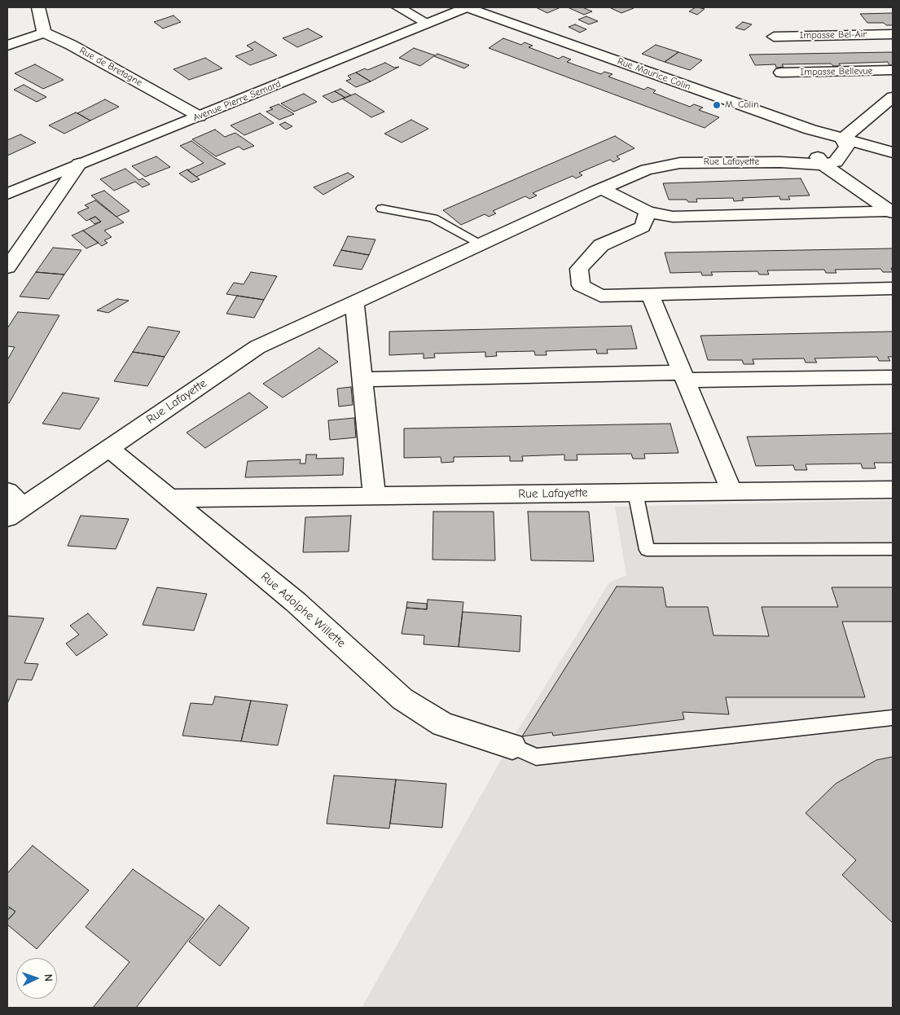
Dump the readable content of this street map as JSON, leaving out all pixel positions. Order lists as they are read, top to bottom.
{
  "streets": {
    "street": [
      "Impasse Bel-Air",
      "Rue de Bretagne",
      "Impasse Bellevue",
      "Rue Maurice Colin",
      "Avenue Pierre Semard",
      "Rue Lafayette",
      "Rue Adolphe Willette"
    ]
  },
  "crossings": [
    ["Rue de Bretagne", "Avenue Pierre Semard"],
    ["Rue Maurice Colin", "Avenue Pierre Semard"],
    ["Rue Lafayette", "Rue Adolphe Willette"]
  ],
  "places": ["M. Colin"],
  "north": "right"
}
